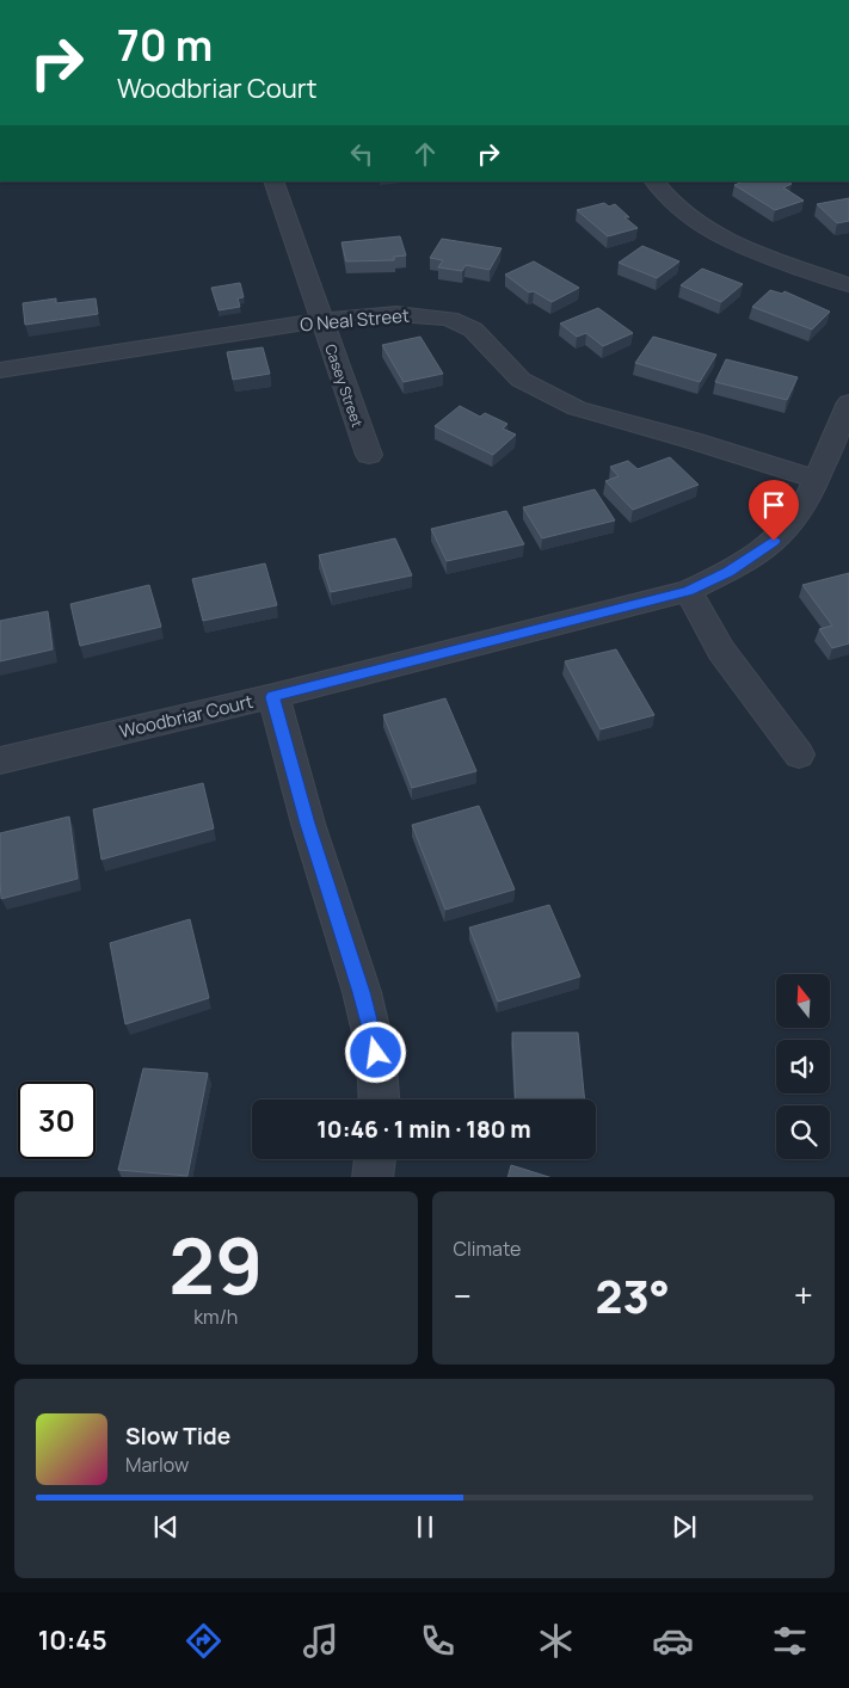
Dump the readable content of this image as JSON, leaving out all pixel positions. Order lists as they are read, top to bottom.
{
  "streets": {
    "street": ["O Neal Street", "Casey Street", "Woodbriar Court"]
  },
  "crossings": [
    ["O Neal Street", "Casey Street"],
    ["O Neal Street", "Woodbriar Court"]
  ],
  "north": "top",
  "page": {
    "turn": ["70 m", "Woodbriar Court"],
    "limit": "30",
    "trip": "10:46 · 1 min · 180 m",
    "tile": [
      ["29", "km/h"],
      "Climate"
    ],
    "heat": ["−", "23°", "+"],
    "song": ["Slow Tide", "Marlow"],
    "tabs": "10:45"
  }
}
